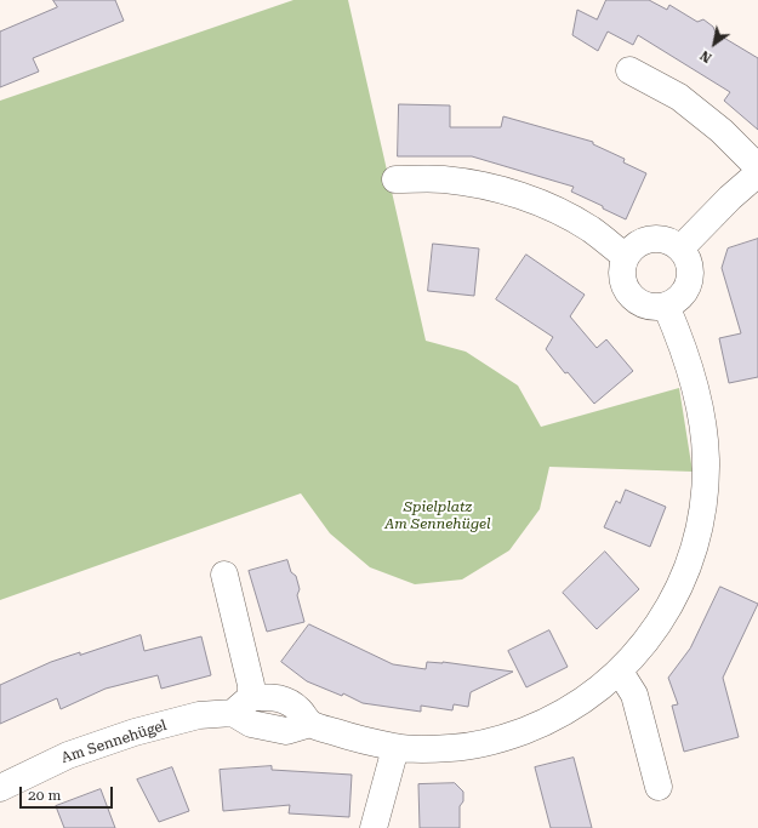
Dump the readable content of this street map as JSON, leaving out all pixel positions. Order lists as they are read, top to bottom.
{
  "streets": {
    "street": ["Am Sennehügel"]
  },
  "parks": ["Spielplatz Am Sennehügel"],
  "scale_bar": "20 m",
  "north": "bottom left"
}
